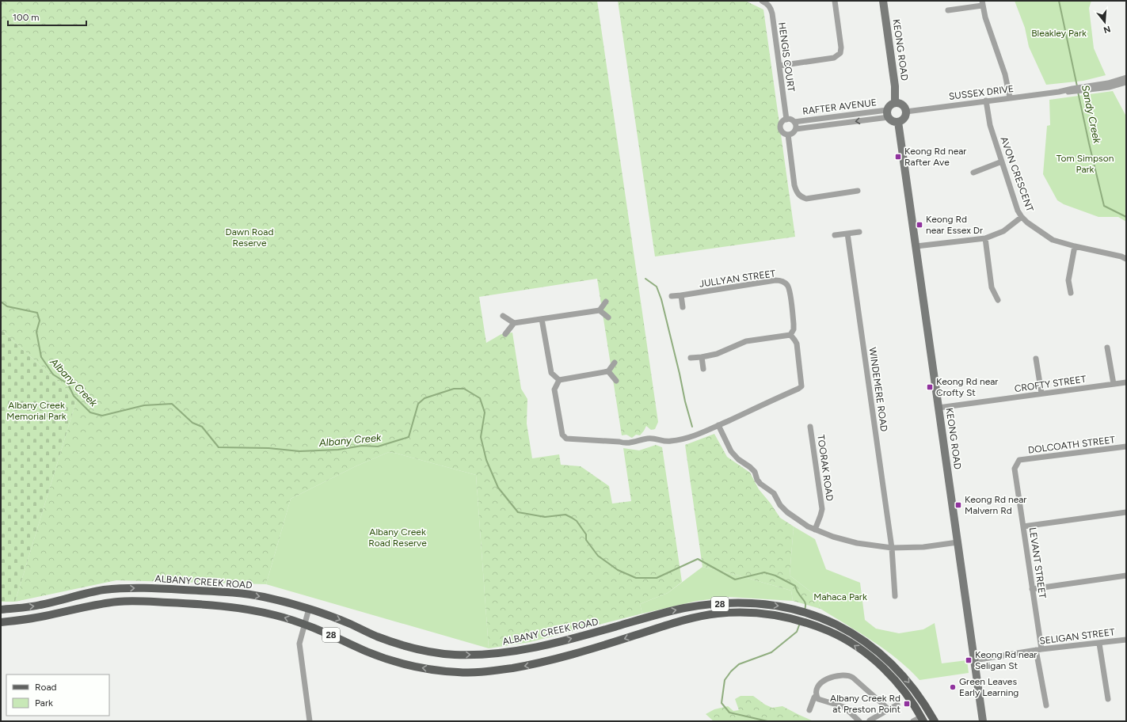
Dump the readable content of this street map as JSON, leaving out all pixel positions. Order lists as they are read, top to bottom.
{
  "streets": {
    "main road": ["ALBANY CREEK ROAD", "28"],
    "street": [
      "KEONG ROAD",
      "HENGIS COURT",
      "SUSSEX DRIVE",
      "RAFTER AVENUE",
      "AVON CRESCENT",
      "JULLYAN STREET",
      "CROFTY STREET",
      "WINDEMERE ROAD",
      "DOLCOATH STREET",
      "TOORAK ROAD",
      "LEVANT STREET",
      "SELIGAN STREET"
    ]
  },
  "crossings": [
    ["KEONG ROAD", "SUSSEX DRIVE"],
    ["KEONG ROAD", "RAFTER AVENUE"],
    ["KEONG ROAD", "CROFTY STREET"],
    ["KEONG ROAD", "SELIGAN STREET"],
    ["HENGIS COURT", "RAFTER AVENUE"],
    ["SUSSEX DRIVE", "RAFTER AVENUE"],
    ["SUSSEX DRIVE", "AVON CRESCENT"],
    ["DOLCOATH STREET", "LEVANT STREET"],
    ["LEVANT STREET", "SELIGAN STREET"]
  ],
  "water": ["Sandy Creek", "Albany Creek"],
  "parks": [
    "Bleakley Park",
    "Tom Simpson Park",
    "Dawn Road Reserve",
    "Albany Creek Memorial Park",
    "Albany Creek Road Reserve",
    "Mahaca Park"
  ],
  "places": {
    "transit": [
      "Keong Rd near Rafter Ave",
      "Keong Rd near Essex Dr",
      "Keong Rd near Crofty St",
      "Keong Rd near Malvern Rd",
      "Keong Rd near Seligan St",
      "Albany Creek Rd at Preston Point"
    ],
    "other": ["Green Leaves Early Learning"]
  },
  "legend": ["Road", "Park"],
  "scale_bar": "100 m",
  "north": "bottom"
}
